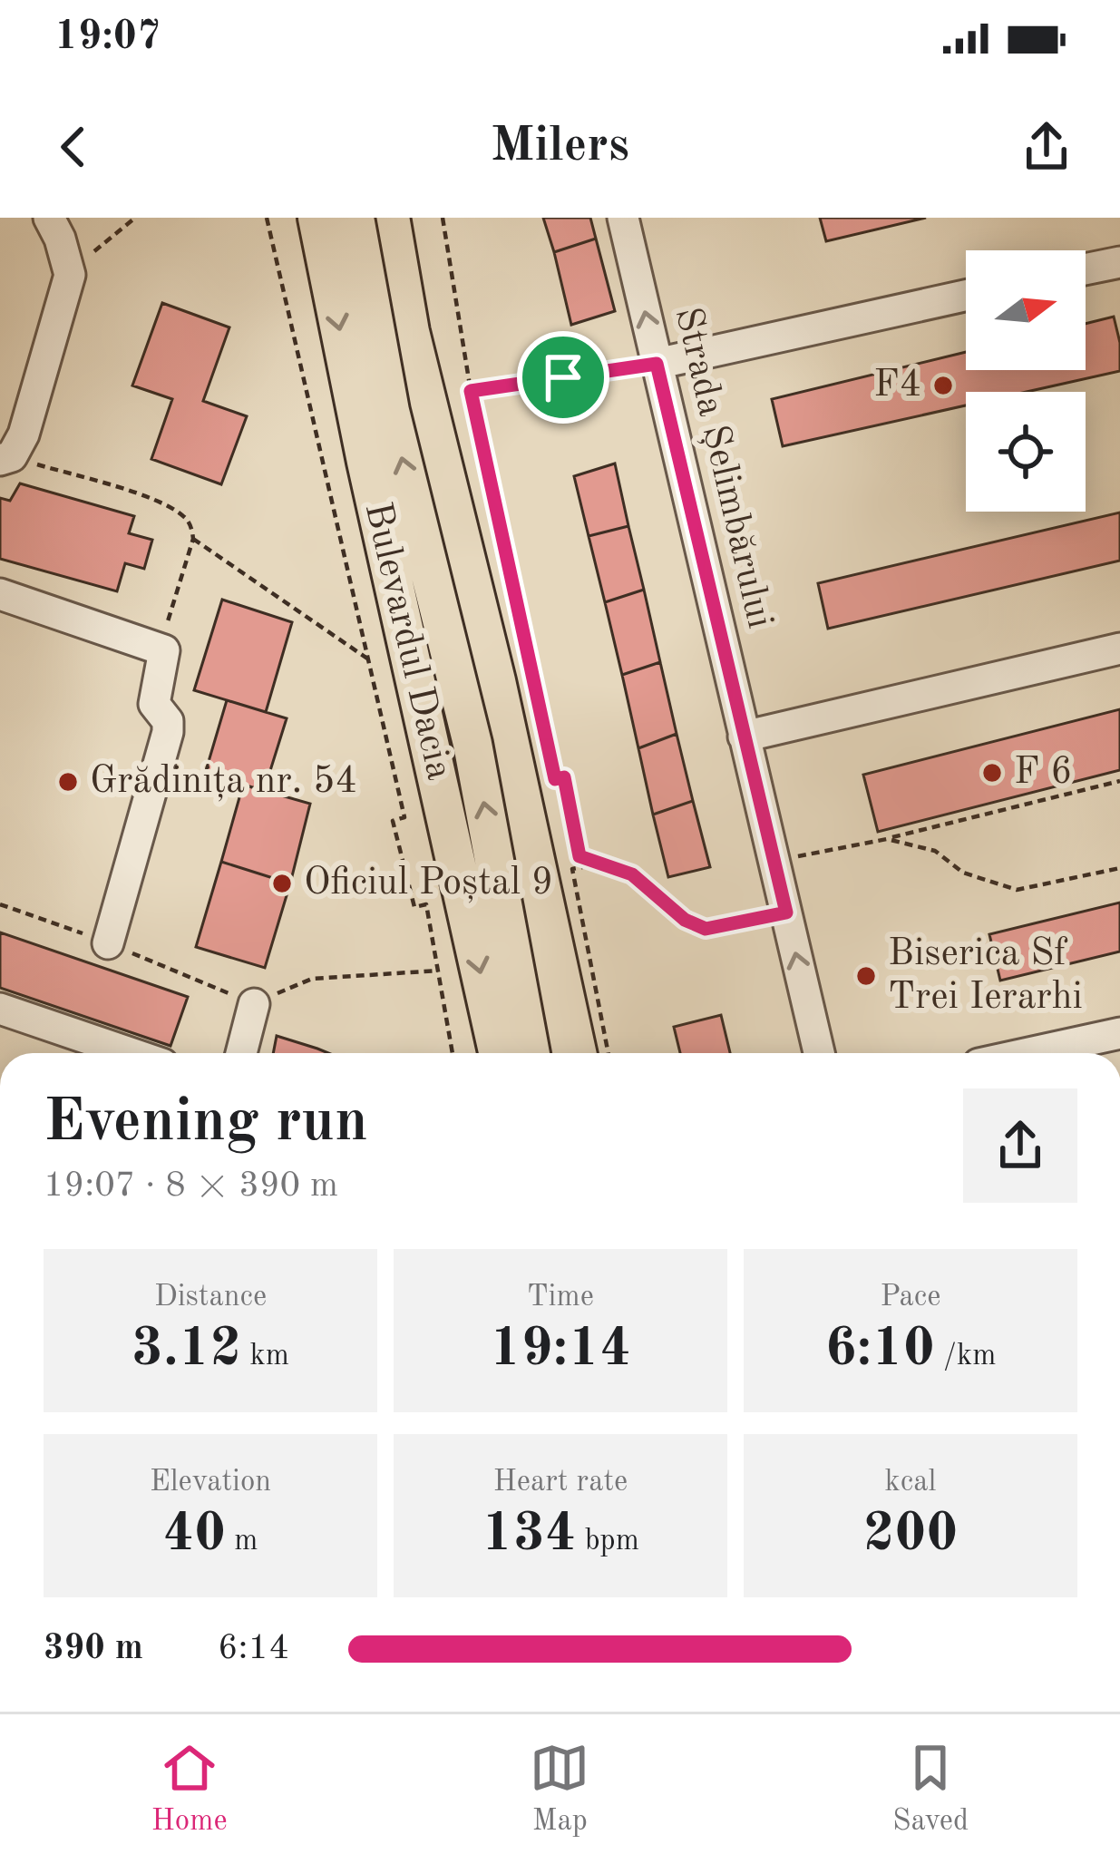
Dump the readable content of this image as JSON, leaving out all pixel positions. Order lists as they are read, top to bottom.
{
  "streets": {
    "main road": ["Bulevardul Dacia"],
    "street": ["Strada Șelimbărului"]
  },
  "places": [
    "F4",
    "F 6",
    "Grădinița nr. 54",
    "Oficiul Poștal 9",
    "Biserica Sf Trei Ierarhi"
  ],
  "north": "right",
  "page": {
    "status": "19:07",
    "header": "Milers",
    "heading": ["Evening run", "19:07 · 8 × 390 m"],
    "stats": [
      ["Distance", "3.12 km"],
      ["Time", "19:14"],
      ["Pace", "6:10 /km"],
      ["Elevation", "40 m"],
      ["Heart rate", "134 bpm"],
      ["kcal", "200"]
    ],
    "list": [
      {
        "name": "390 m",
        "note": "6:14"
      }
    ],
    "tabs": ["Home", "Map", "Saved"]
  }
}
